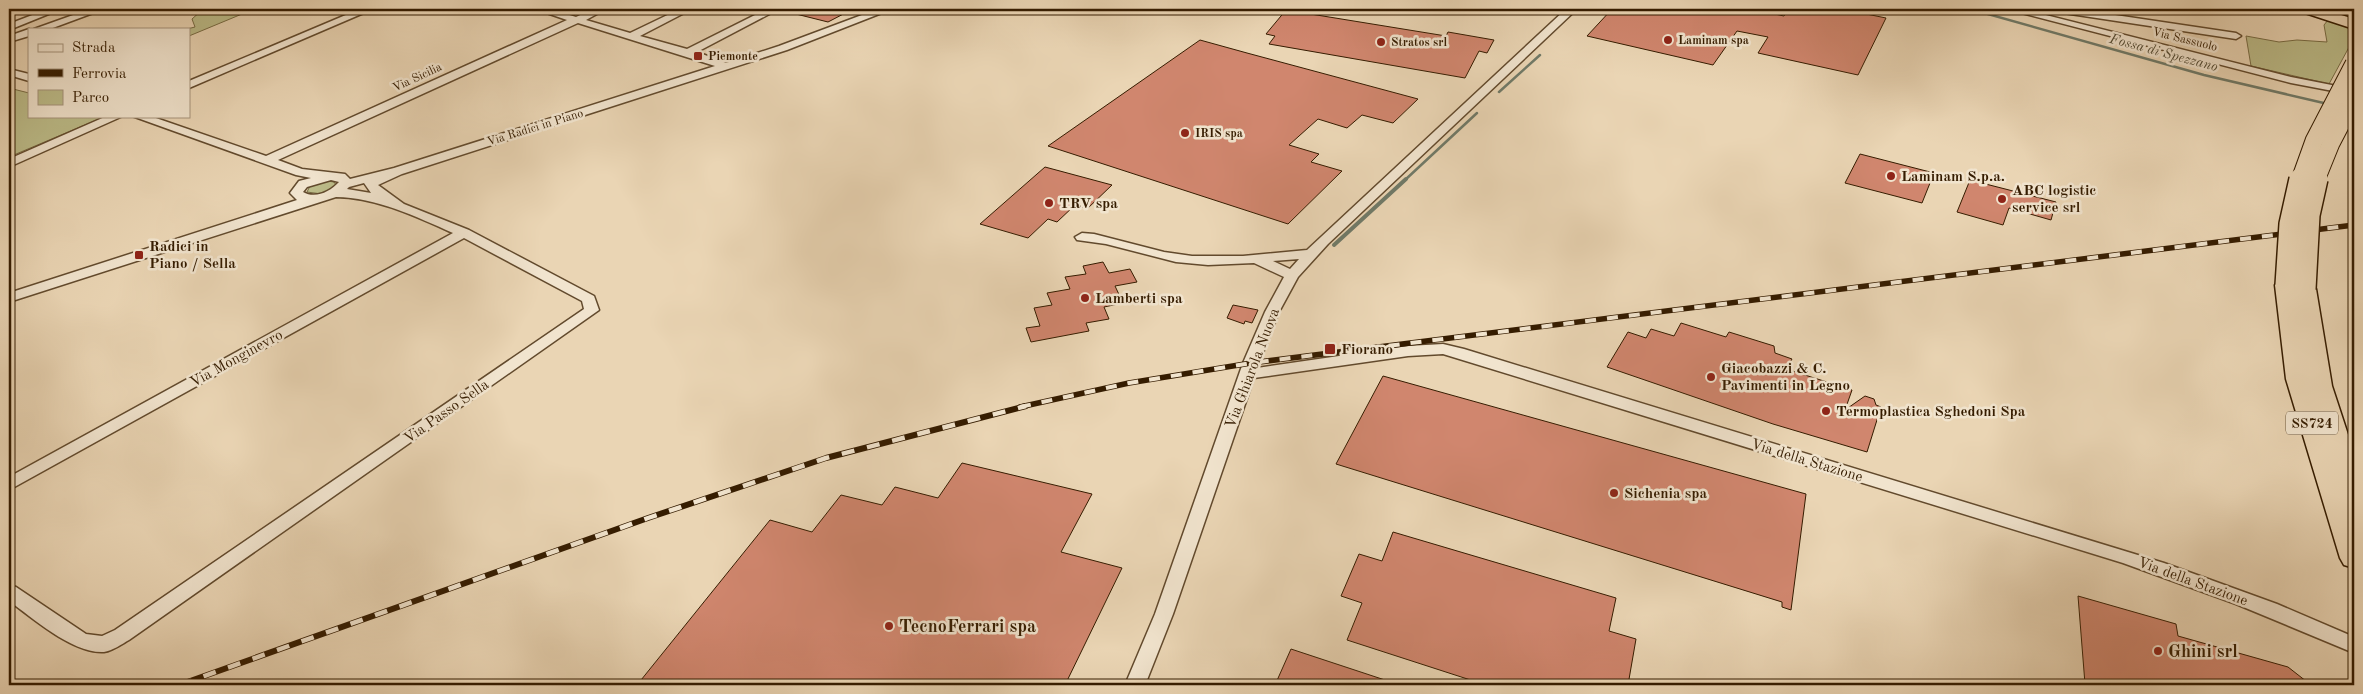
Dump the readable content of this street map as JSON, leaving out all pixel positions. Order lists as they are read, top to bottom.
{
  "streets": {
    "highway": ["SS724"],
    "street": [
      "Via Sassuolo",
      "Via Sicilia",
      "Via Radici in Piano",
      "Via Monginevro",
      "Via Ghiarola Nuova",
      "Via Passo Sella",
      "Via della Stazione"
    ]
  },
  "crossings": [
    ["Via Monginevro", "Via Passo Sella"],
    ["Via Ghiarola Nuova", "Via della Stazione"]
  ],
  "water": ["Fossa di Spezzano"],
  "places": {
    "other": [
      "Laminam spa",
      "Stratos srl",
      "IRIS spa",
      "Laminam S.p.a.",
      "ABC logistic service srl",
      "TRV spa",
      "Lamberti spa",
      "Giacobazzi & C. Pavimenti in Legno",
      "Termoplastica Sghedoni Spa",
      "Sichenia spa",
      "TecnoFerrari spa",
      "Ghini srl"
    ],
    "transit": ["Piemonte", "Radici in Piano / Sella", "Fiorano"]
  },
  "legend": ["Strada", "Ferrovia", "Parco"]
}
